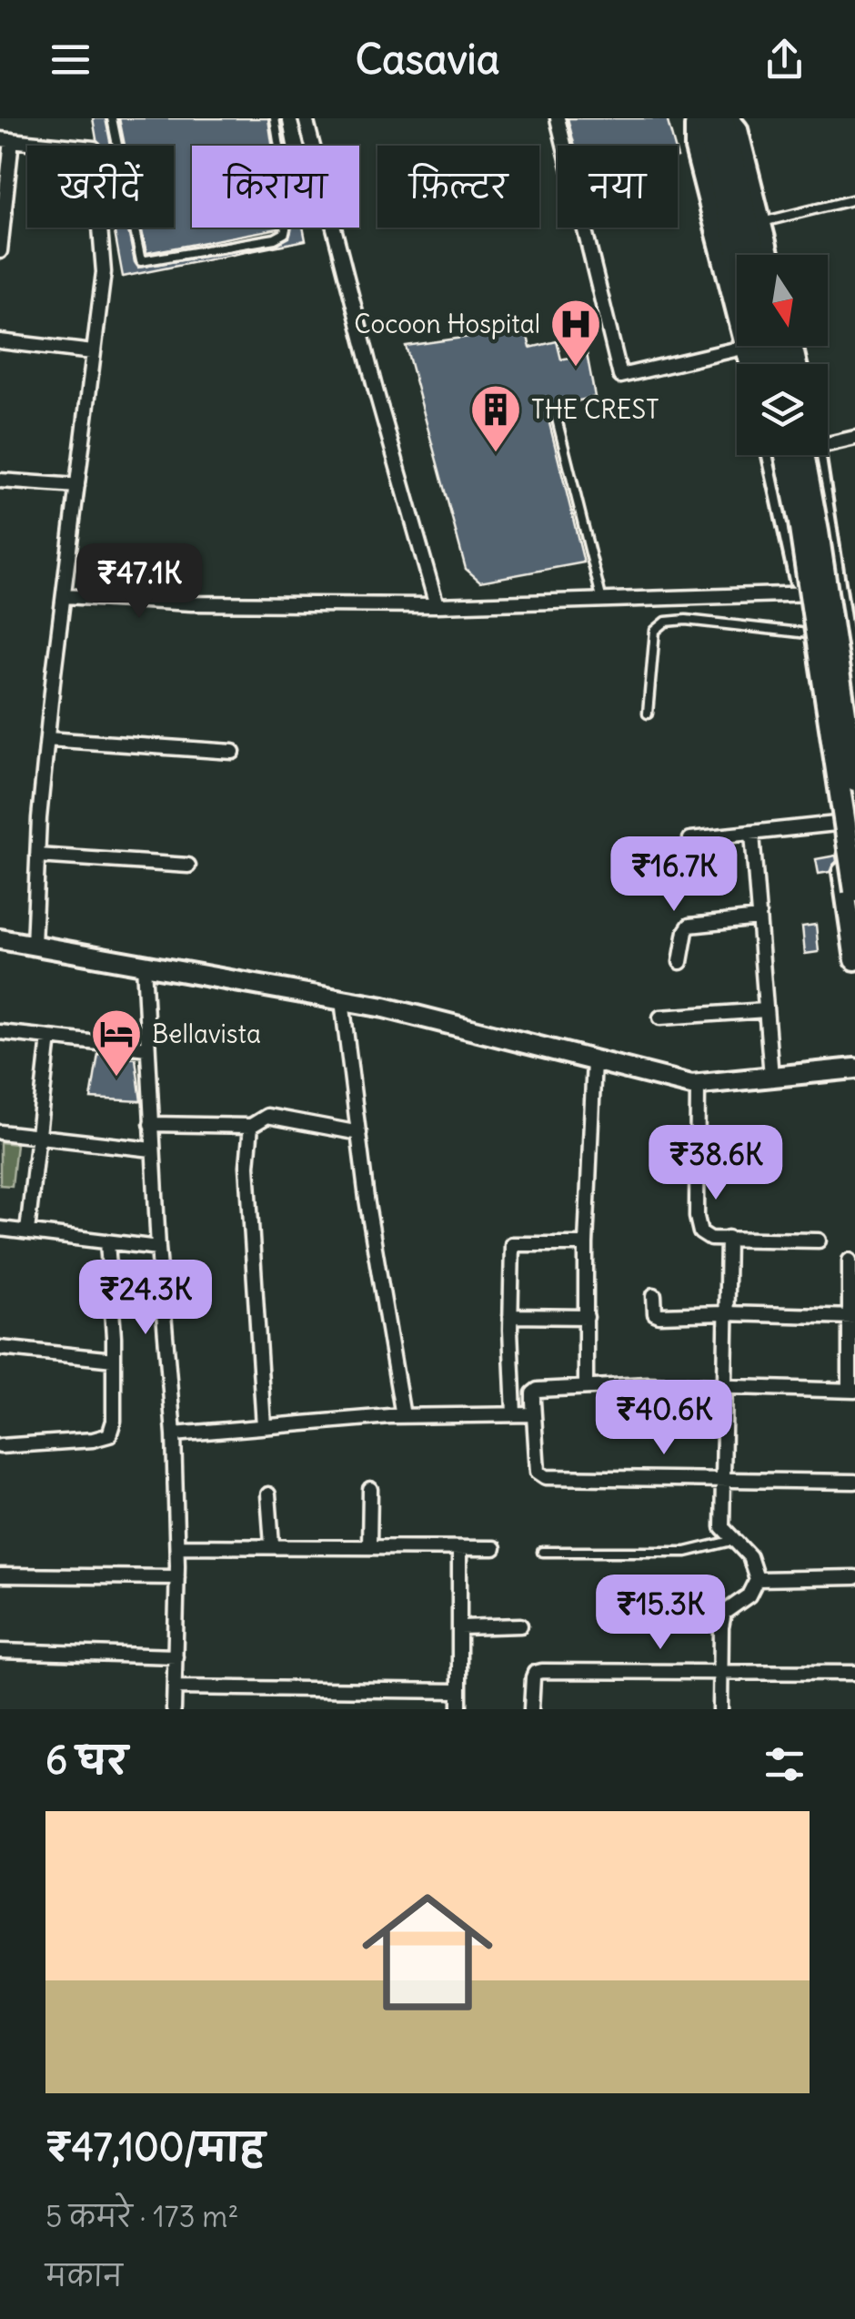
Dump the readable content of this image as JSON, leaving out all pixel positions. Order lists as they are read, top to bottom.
{
  "places": {
    "hospital": ["Cocoon Hospital"],
    "building": ["THE CREST"],
    "hotel": ["Bellavista"]
  },
  "north": "bottom",
  "page": {
    "header": "Casavia",
    "chip": [
      "खरीदें",
      "किराया",
      "फ़िल्टर",
      "नया"
    ],
    "price": [
      "₹47.1K",
      "₹16.7K",
      "₹38.6K",
      "₹24.3K",
      "₹40.6K",
      "₹15.3K"
    ],
    "heading": "6 घर",
    "list": [
      {
        "name": "₹47,100/माह",
        "note": "5 कमरे · 173 m² · मकान"
      }
    ]
  }
}
